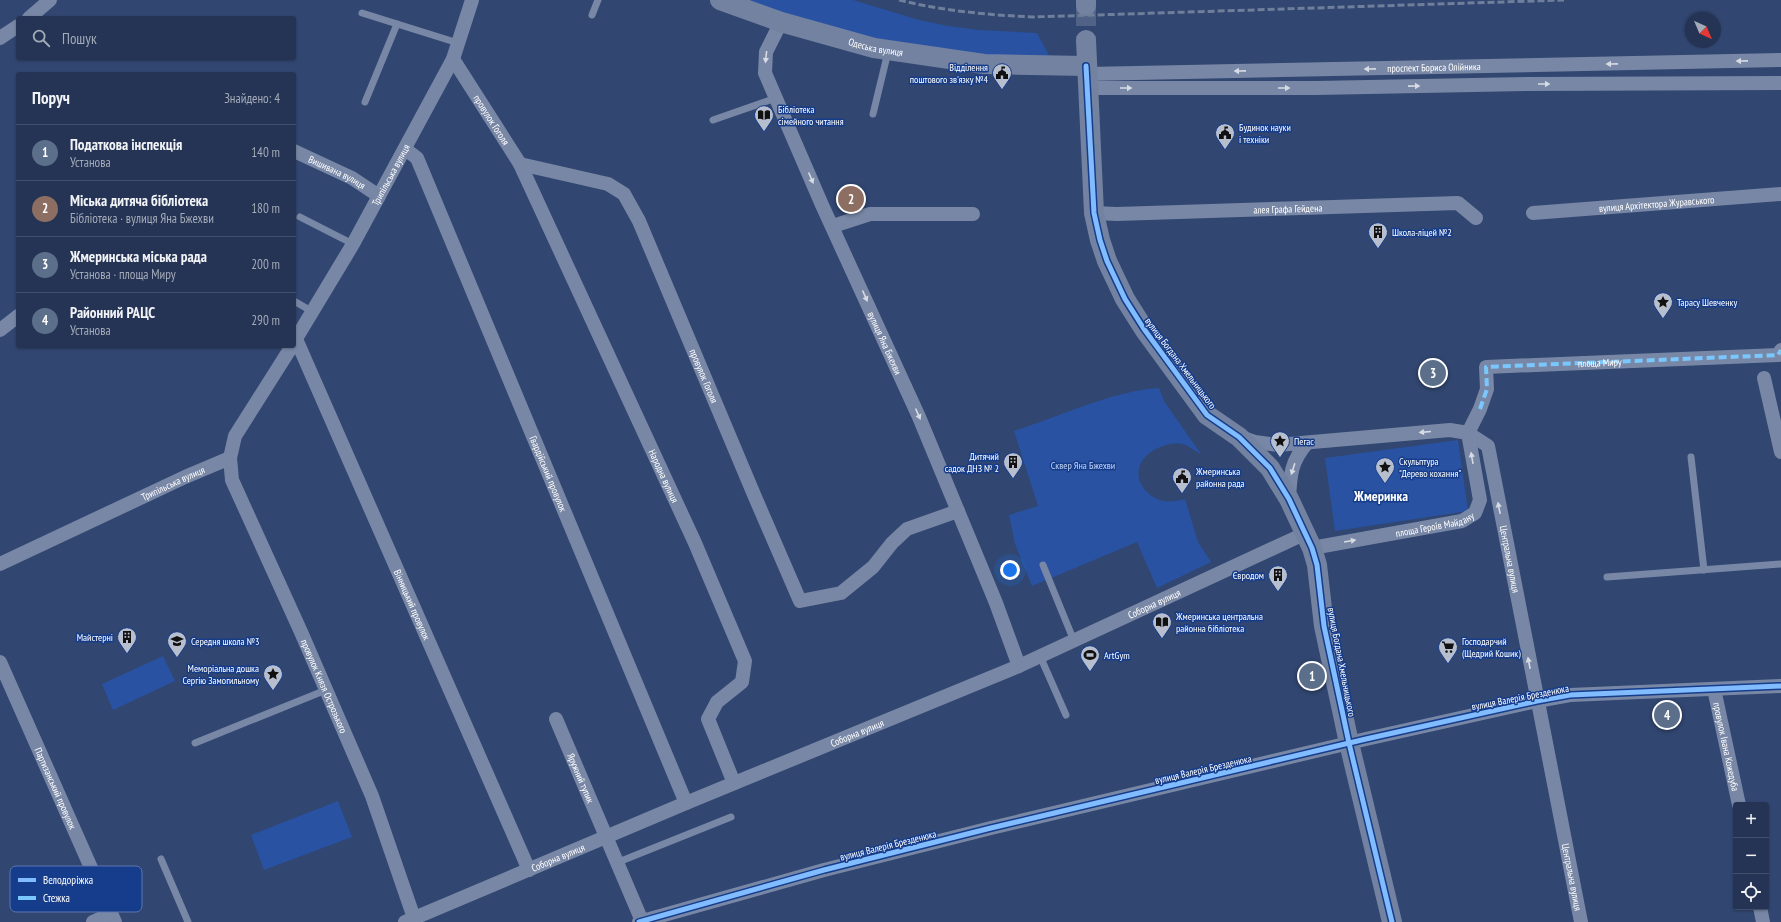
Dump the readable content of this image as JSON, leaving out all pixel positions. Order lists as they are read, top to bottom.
{
  "streets": {
    "street": [
      "Одеська вулиця",
      "проспект Бориса Олійника",
      "провулок Гоголя",
      "Вишивана вулиця",
      "Трипільська вулиця",
      "вулиця Архітектора Журавського",
      "алея Графа Гейдена",
      "вулиця Яна Бжехви",
      "вулиця Богдана Хмельницького",
      "площа Миру",
      "Гвардійський провулок",
      "Народна вулиця",
      "площа Героїв Майдану",
      "Центральна вулиця",
      "Вінницький провулок",
      "Соборна вулиця",
      "провулок Князя Острозького",
      "вулиця Валерія Брезденюка",
      "провулок Івана Кожедуба",
      "Яружний тупик",
      "Партизанський провулок"
    ]
  },
  "crossings": [
    ["Одеська вулиця", "проспект Бориса Олійника"],
    ["Одеська вулиця", "вулиця Яна Бжехви"],
    ["Одеська вулиця", "вулиця Богдана Хмельницького"],
    ["проспект Бориса Олійника", "вулиця Богдана Хмельницького"],
    ["провулок Гоголя", "Трипільська вулиця"],
    ["провулок Гоголя", "вулиця Яна Бжехви"],
    ["провулок Гоголя", "Народна вулиця"],
    ["Вишивана вулиця", "Трипільська вулиця"],
    ["Трипільська вулиця", "Гвардійський провулок"],
    ["Трипільська вулиця", "провулок Князя Острозького"],
    ["алея Графа Гейдена", "вулиця Богдана Хмельницького"],
    ["вулиця Яна Бжехви", "Соборна вулиця"],
    ["вулиця Богдана Хмельницького", "площа Героїв Майдану"],
    ["вулиця Богдана Хмельницького", "Центральна вулиця"],
    ["вулиця Богдана Хмельницького", "Соборна вулиця"],
    ["вулиця Богдана Хмельницького", "вулиця Валерія Брезденюка"],
    ["площа Миру", "площа Героїв Майдану"],
    ["площа Миру", "Центральна вулиця"],
    ["Гвардійський провулок", "Соборна вулиця"],
    ["Народна вулиця", "Соборна вулиця"],
    ["площа Героїв Майдану", "Центральна вулиця"],
    ["площа Героїв Майдану", "Соборна вулиця"],
    ["Центральна вулиця", "вулиця Валерія Брезденюка"],
    ["Вінницький провулок", "Соборна вулиця"],
    ["Соборна вулиця", "провулок Князя Острозького"],
    ["Соборна вулиця", "Яружний тупик"],
    ["вулиця Валерія Брезденюка", "провулок Івана Кожедуба"],
    ["вулиця Валерія Брезденюка", "Яружний тупик"]
  ],
  "one_way": ["вулиця Яна Бжехви"],
  "districts": ["Жмеринка"],
  "parks": ["Сквер Яна Бжехви"],
  "places": {
    "public building": ["Відділення поштового зв'язку №4", "Будинок науки і техніки", "Жмеринська районна рада"],
    "library": ["Бібліотека сімейного читання", "Жмеринська центральна районна бібліотека"],
    "building": [
      "Школа-ліцей №2",
      "Дитячий садок ДНЗ № 2",
      "Євродом",
      "Майстерні"
    ],
    "place": [
      "Тарасу Шевченку",
      "Пегас",
      "Скульптура \"Дерево кохання\"",
      "Меморіальна дошка Сергію Замогильному"
    ],
    "school or university": ["Середня школа №3"],
    "supermarket": ["Господарчий (Щедрий Кошик)"],
    "sports": ["ArtGym"]
  },
  "legend": ["Велодоріжка", "Стежка"],
  "north": "bottom right",
  "page": {
    "search": "Пошук",
    "heading": ["Поруч", "Знайдено: 4"],
    "list": [
      {
        "mark": "1",
        "name": "Податкова інспекція",
        "note": "Установа",
        "value": "140 m"
      },
      {
        "mark": "2",
        "name": "Міська дитяча бібліотека",
        "note": "Бібліотека · вулиця Яна Бжехви",
        "value": "180 m"
      },
      {
        "mark": "3",
        "name": "Жмеринська міська рада",
        "note": "Установа · площа Миру",
        "value": "200 m"
      },
      {
        "mark": "4",
        "name": "Районний РАЦС",
        "note": "Установа",
        "value": "290 m"
      }
    ],
    "pins": [
      "2",
      "3",
      "1",
      "4"
    ],
    "map_buttons": ["+", "−"]
  }
}
